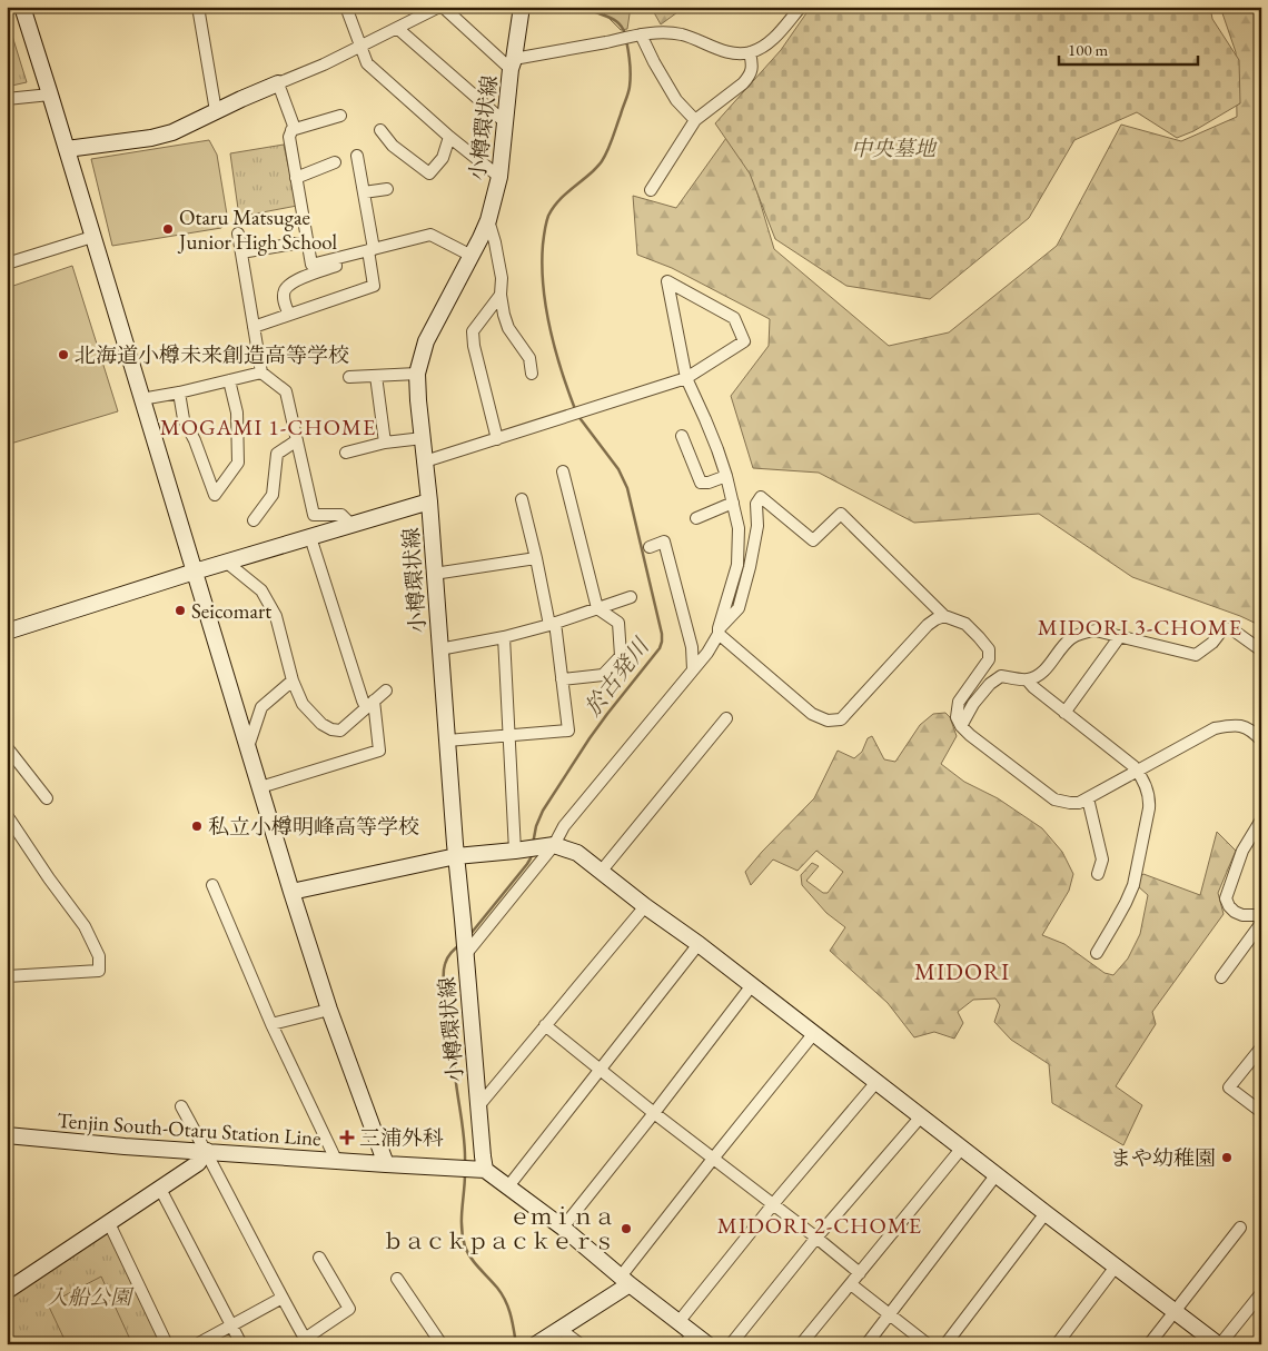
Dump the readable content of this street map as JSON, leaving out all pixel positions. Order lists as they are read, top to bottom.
{
  "streets": {
    "street": ["小樽環状線", "Tenjin South-Otaru Station Line"]
  },
  "crossings": [
    ["小樽環状線", "Tenjin South-Otaru Station Line"]
  ],
  "districts": [
    "MOGAMI 1-CHOME",
    "MIDORI 3-CHOME",
    "MIDORI",
    "MIDORI 2-CHOME"
  ],
  "water": ["於古発川"],
  "parks": ["中央墓地", "入船公園"],
  "places": {
    "other": [
      "Otaru Matsugae Junior High School",
      "北海道小樽未来創造高等学校",
      "Seicomart",
      "私立小樽明峰高等学校",
      "まや幼稚園",
      "ｅｍｉｎａ ｂａｃｋｐａｃｋｅｒｓ"
    ],
    "health": ["三浦外科"]
  },
  "scale_bar": "100 m"
}
